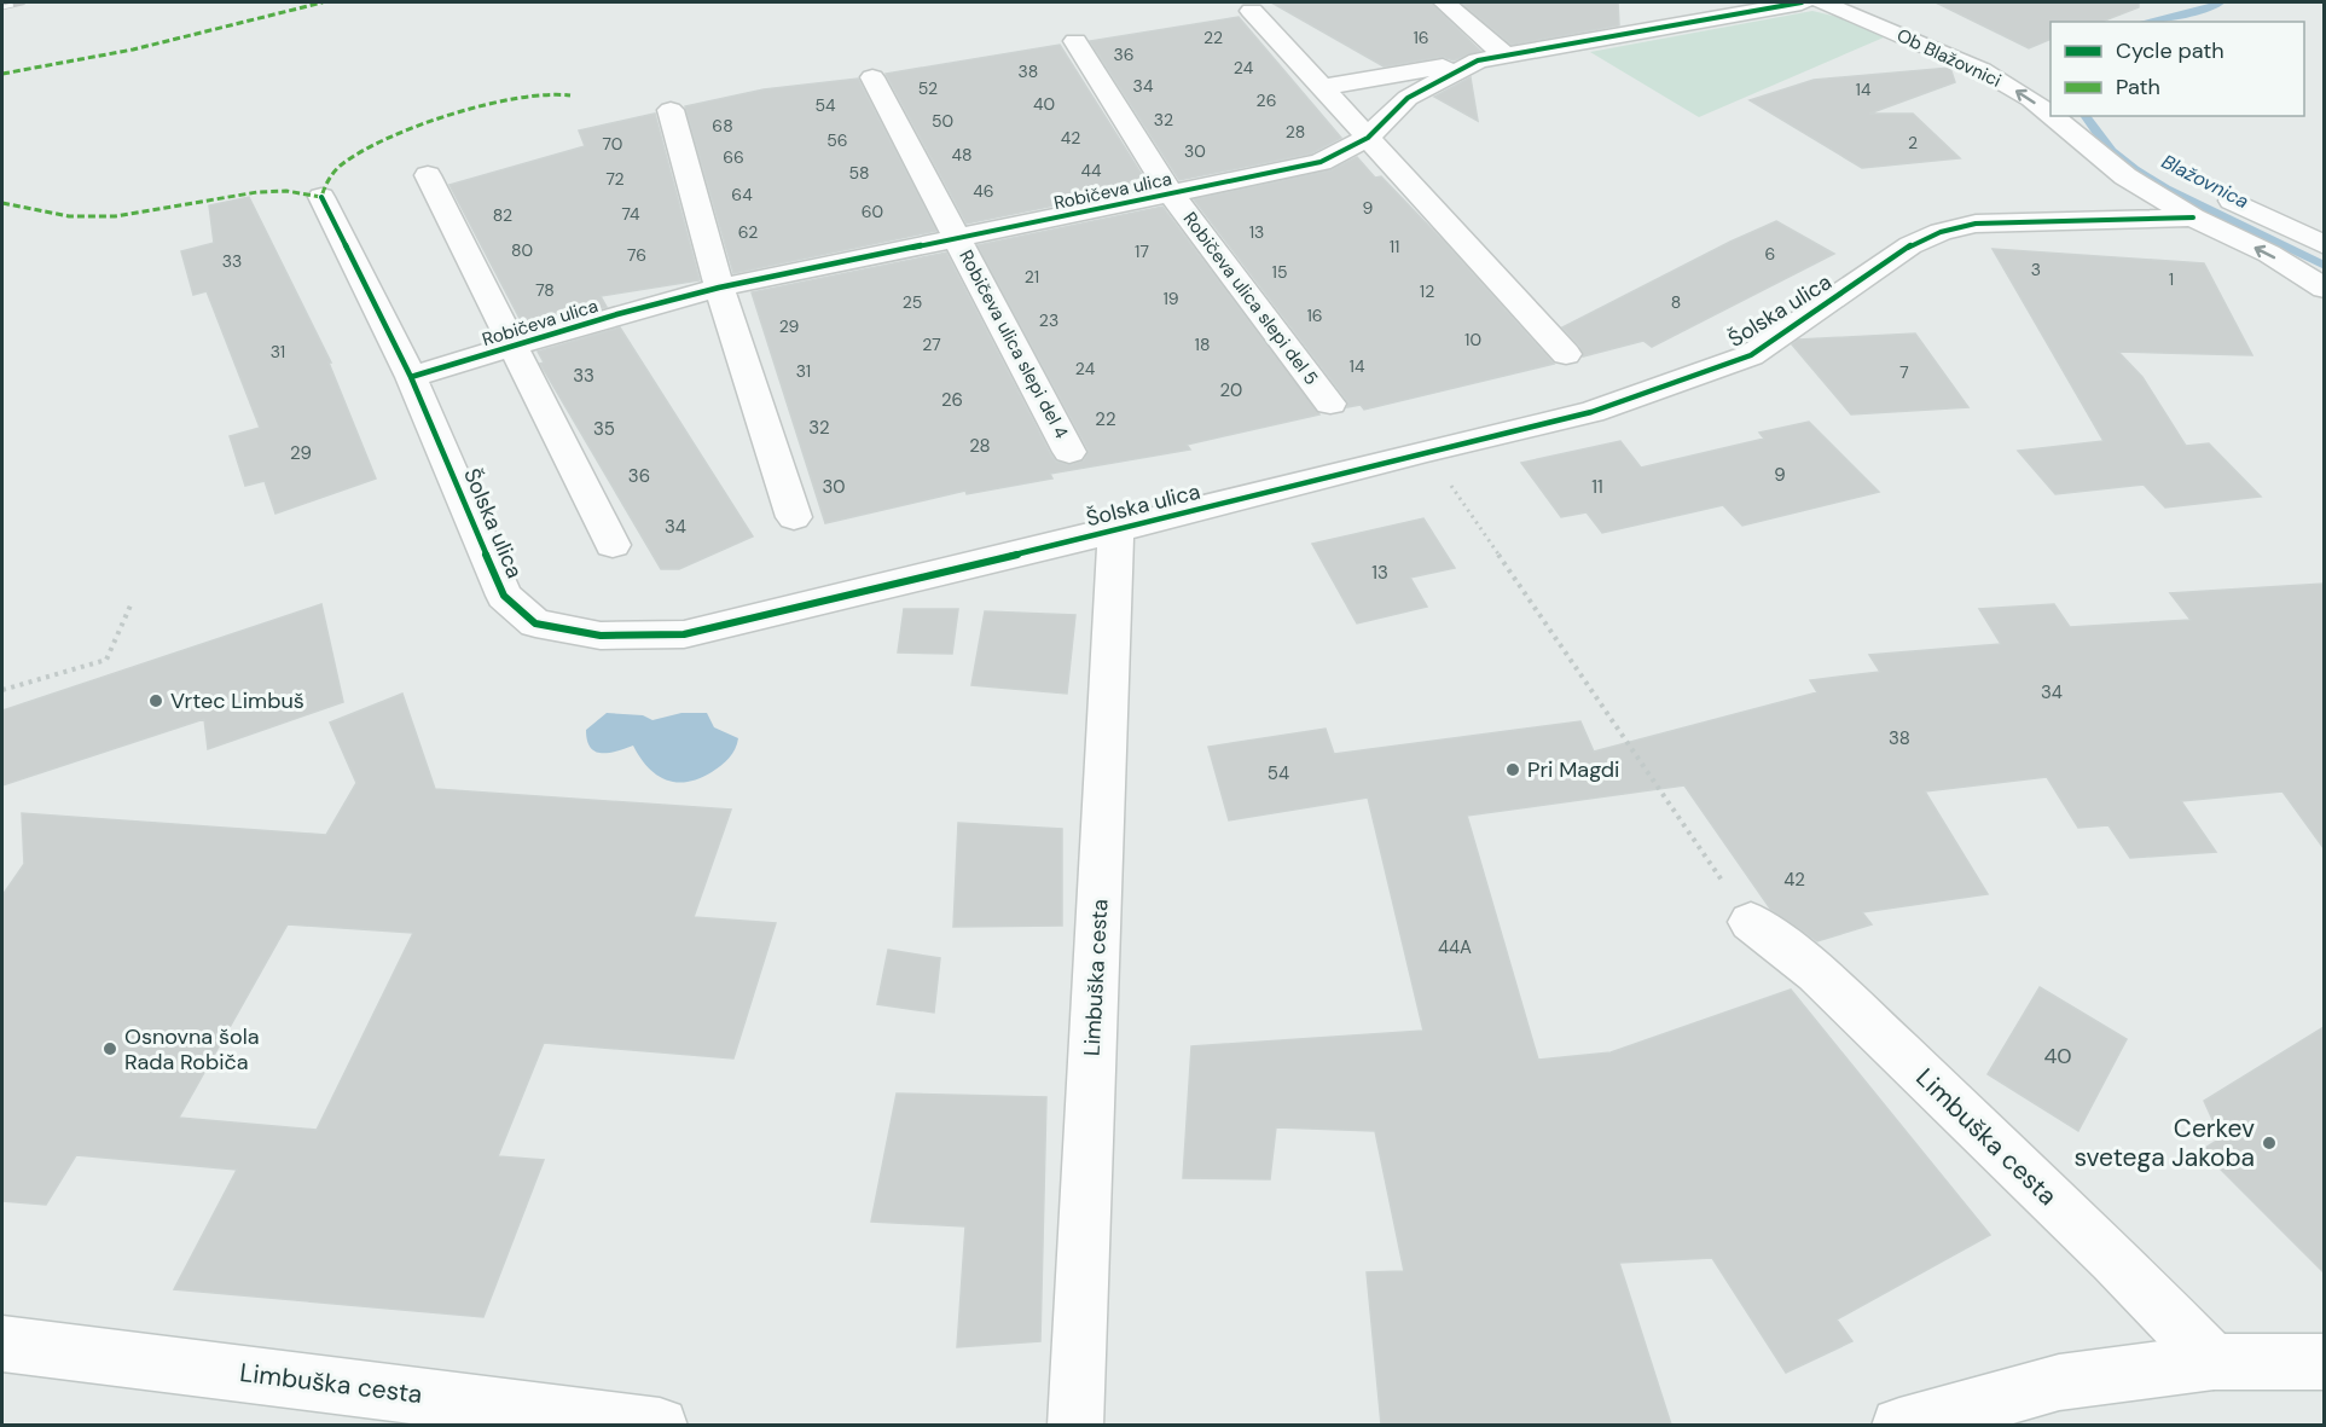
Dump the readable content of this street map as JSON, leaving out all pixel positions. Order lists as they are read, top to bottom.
{
  "streets": {
    "street": [
      "Ob Blažovnici",
      "Robičeva ulica",
      "Robičeva ulica slepi del 5",
      "Šolska ulica",
      "Robičeva ulica slepi del 4",
      "Limbuška cesta"
    ]
  },
  "crossings": [
    ["Ob Blažovnici", "Šolska ulica"],
    ["Robičeva ulica", "Robičeva ulica slepi del 5"],
    ["Robičeva ulica", "Šolska ulica"],
    ["Robičeva ulica", "Robičeva ulica slepi del 4"],
    ["Šolska ulica", "Limbuška cesta"]
  ],
  "one_way": ["Ob Blažovnici"],
  "water": ["Blažovnica"],
  "places": [
    "Vrtec Limbuš",
    "Pri Magdi",
    "Osnovna šola Rada Robiča",
    "Cerkev svetega Jakoba"
  ],
  "house_numbers": [
    "22",
    "16",
    "36",
    "24",
    "38",
    "34",
    "52",
    "14",
    "26",
    "40",
    "54",
    "32",
    "50",
    "68",
    "28",
    "42",
    "56",
    "2",
    "70",
    "30",
    "48",
    "66",
    "44",
    "58",
    "72",
    "46",
    "64",
    "9",
    "60",
    "74",
    "82",
    "62",
    "13",
    "11",
    "80",
    "17",
    "6",
    "76",
    "33",
    "3",
    "15",
    "21",
    "1",
    "78",
    "12",
    "19",
    "25",
    "8",
    "16",
    "23",
    "29",
    "10",
    "27",
    "18",
    "31",
    "14",
    "24",
    "31",
    "7",
    "33",
    "20",
    "26",
    "22",
    "32",
    "35",
    "28",
    "29",
    "9",
    "36",
    "30",
    "11",
    "34",
    "13",
    "34",
    "38",
    "54",
    "42",
    "44A",
    "40"
  ],
  "legend": ["Cycle path", "Path"]
}
